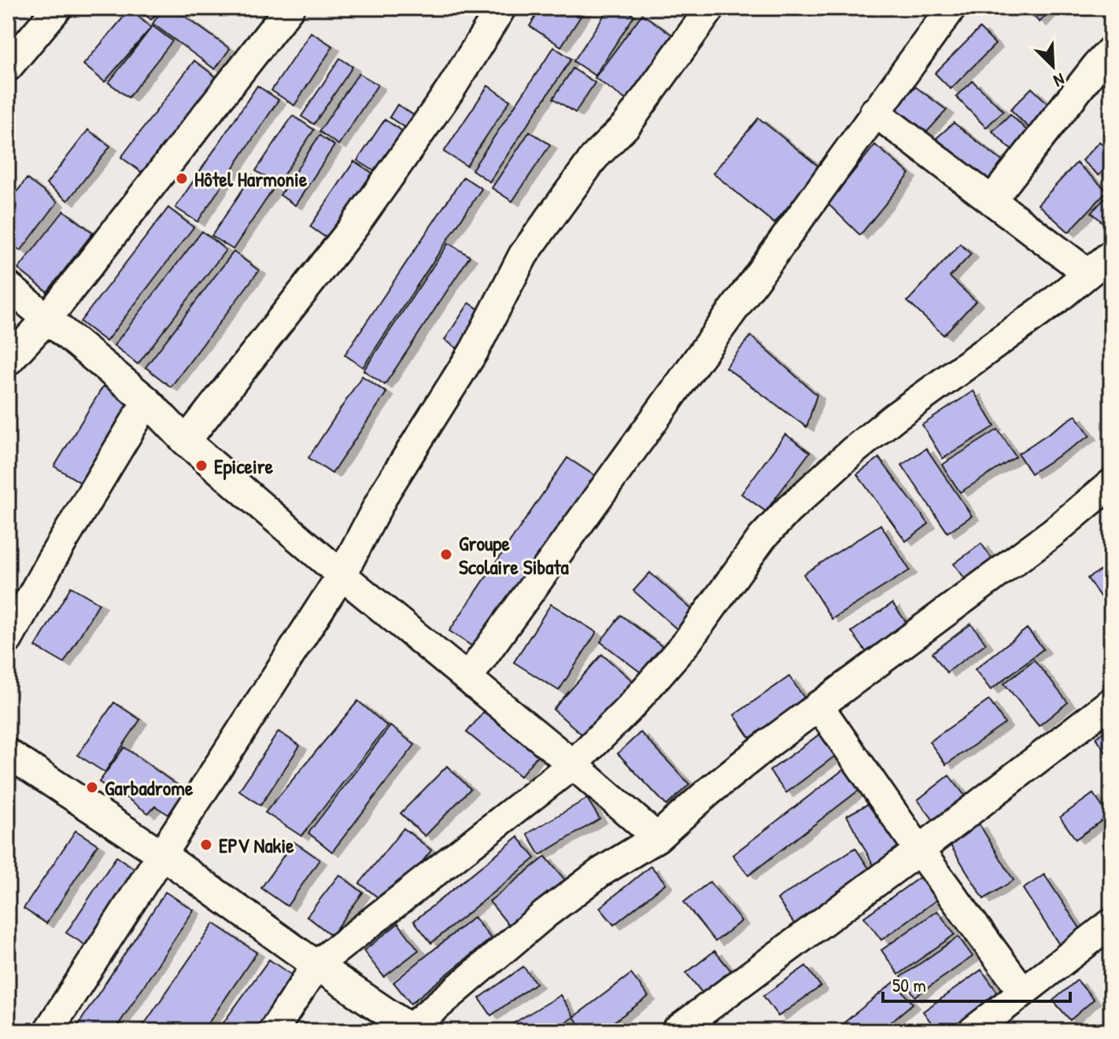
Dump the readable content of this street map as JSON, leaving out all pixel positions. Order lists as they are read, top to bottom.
{
  "places": [
    "Hôtel Harmonie",
    "Epiceire",
    "Groupe Scolaire Sibata",
    "Garbadrome",
    "EPV Nakie"
  ],
  "scale_bar": "50 m",
  "north": "bottom right"
}
